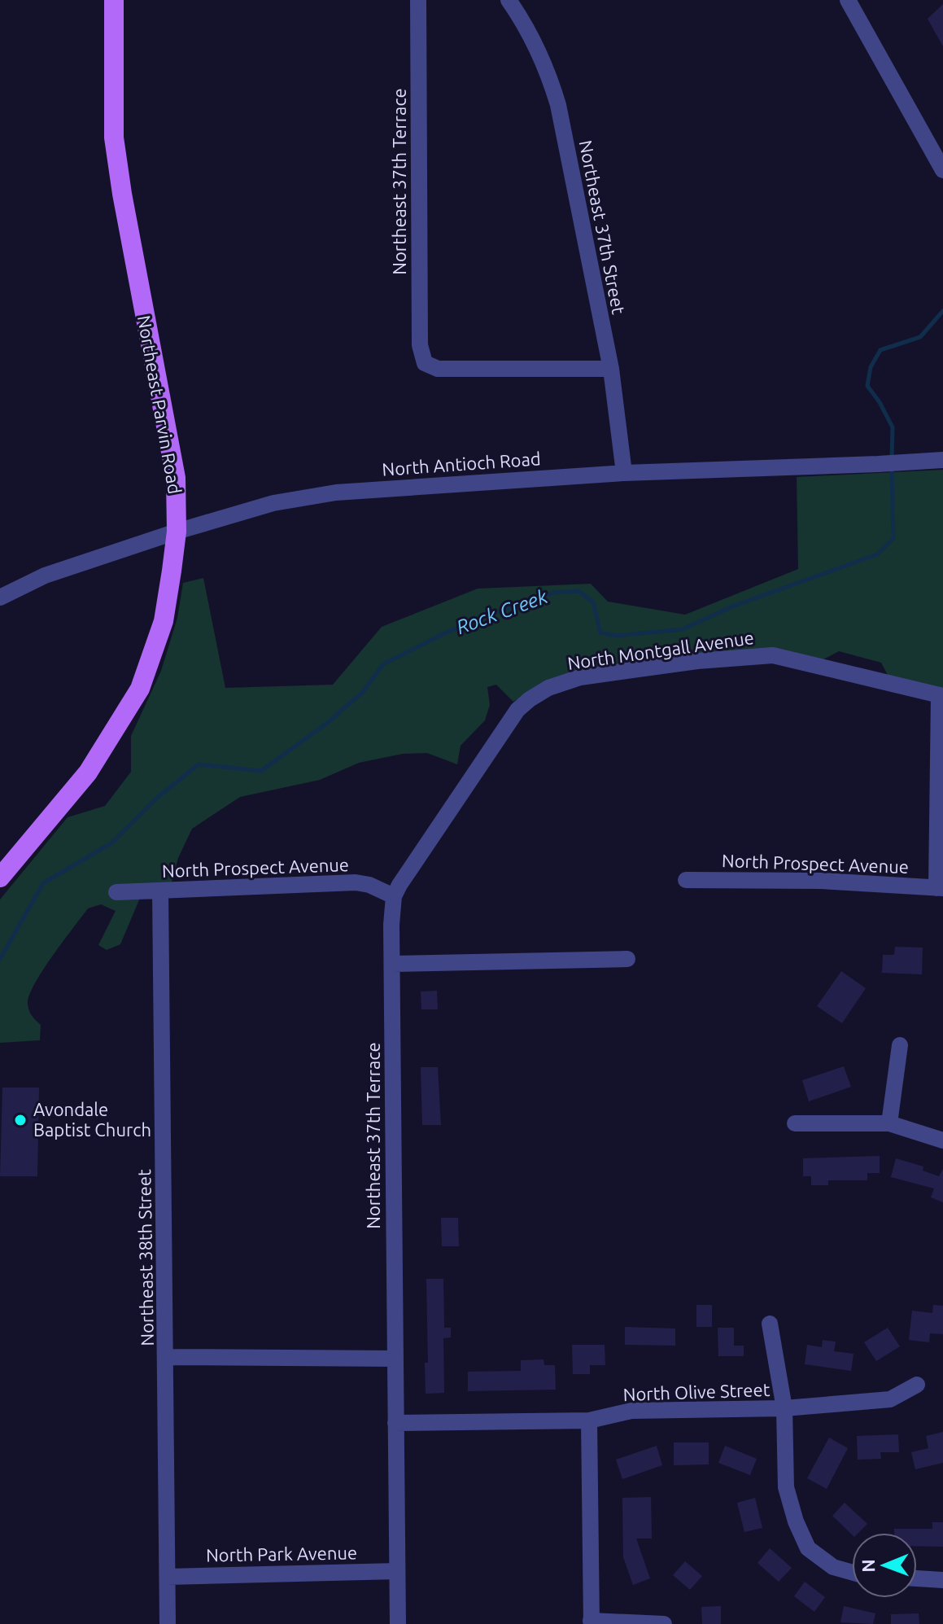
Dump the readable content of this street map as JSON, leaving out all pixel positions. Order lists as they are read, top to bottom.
{
  "streets": {
    "main road": ["Northeast Parvin Road"],
    "street": [
      "Northeast 37th Terrace",
      "Northeast 37th Street",
      "North Antioch Road",
      "North Montgall Avenue",
      "North Prospect Avenue",
      "Northeast 38th Street",
      "North Olive Street",
      "North Park Avenue"
    ]
  },
  "crossings": [
    ["Northeast 37th Terrace", "Northeast 37th Street"],
    ["Northeast 37th Terrace", "North Montgall Avenue"],
    ["Northeast 37th Terrace", "North Prospect Avenue"],
    ["Northeast 37th Terrace", "North Olive Street"],
    ["Northeast 37th Terrace", "North Park Avenue"],
    ["Northeast 37th Street", "North Antioch Road"],
    ["Northeast Parvin Road", "North Antioch Road"],
    ["North Montgall Avenue", "North Prospect Avenue"],
    ["North Prospect Avenue", "Northeast 38th Street"],
    ["Northeast 38th Street", "North Park Avenue"]
  ],
  "water": ["Rock Creek"],
  "places": ["Avondale Baptist Church"],
  "north": "left"
}
